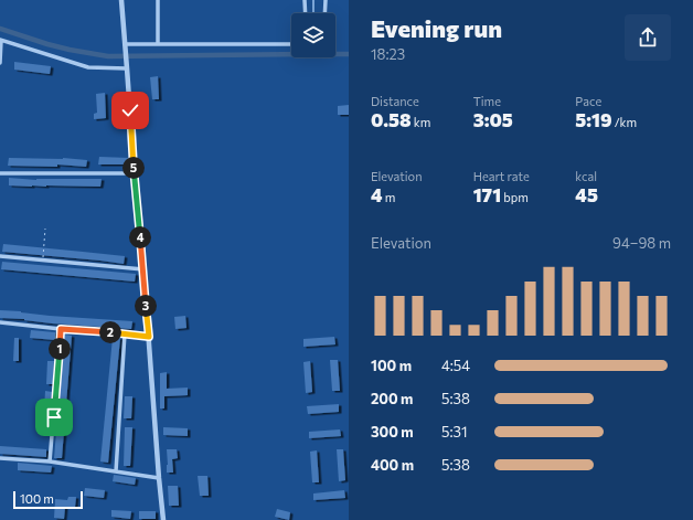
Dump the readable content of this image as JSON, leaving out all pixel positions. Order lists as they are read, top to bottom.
{
  "scale_bar": "100 m",
  "page": {
    "heading": ["Evening run", "18:23"],
    "stats": [
      ["Distance", "0.58 km"],
      ["Time", "3:05"],
      ["Pace", "5:19 /km"],
      ["Elevation", "4 m"],
      ["Heart rate", "171 bpm"],
      ["kcal", "45"]
    ],
    "pins": [
      "5",
      "4",
      "3",
      "2",
      "1"
    ],
    "chart": ["Elevation", "94–98 m"],
    "list": [
      {
        "name": "100 m",
        "note": "4:54"
      },
      {
        "name": "200 m",
        "note": "5:38"
      },
      {
        "name": "300 m",
        "note": "5:31"
      },
      {
        "name": "400 m",
        "note": "5:38"
      }
    ],
    "scale": "100 m"
  }
}
